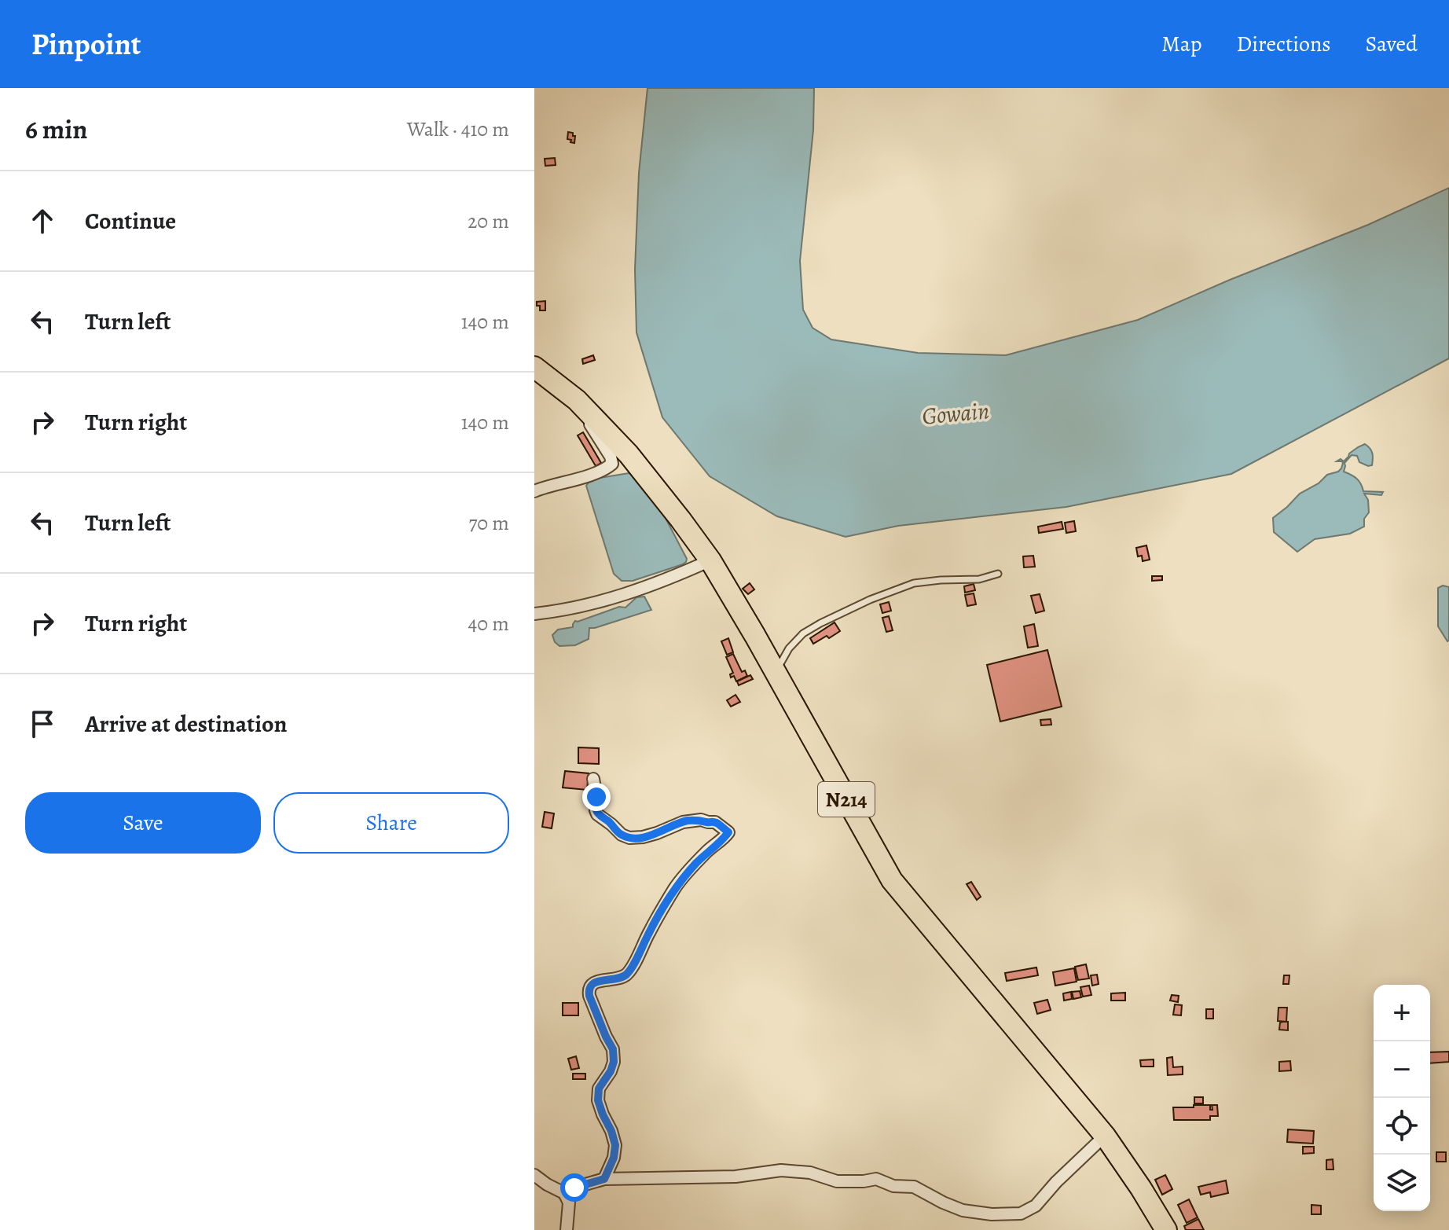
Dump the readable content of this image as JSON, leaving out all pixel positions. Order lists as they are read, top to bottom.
{
  "streets": {
    "highway": ["N214"]
  },
  "water": ["Gowain"],
  "page": {
    "header": "Pinpoint",
    "nav": ["Map", "Directions", "Saved"],
    "heading": ["6 min", "Walk · 410 m"],
    "list": [
      ["Continue", "20 m"],
      ["Turn left", "140 m"],
      ["Turn right", "140 m"],
      ["Turn left", "70 m"],
      ["Turn right", "40 m"],
      "Arrive at destination"
    ],
    "buttons": ["Save", "Share"],
    "map_buttons": ["+", "−"]
  }
}
